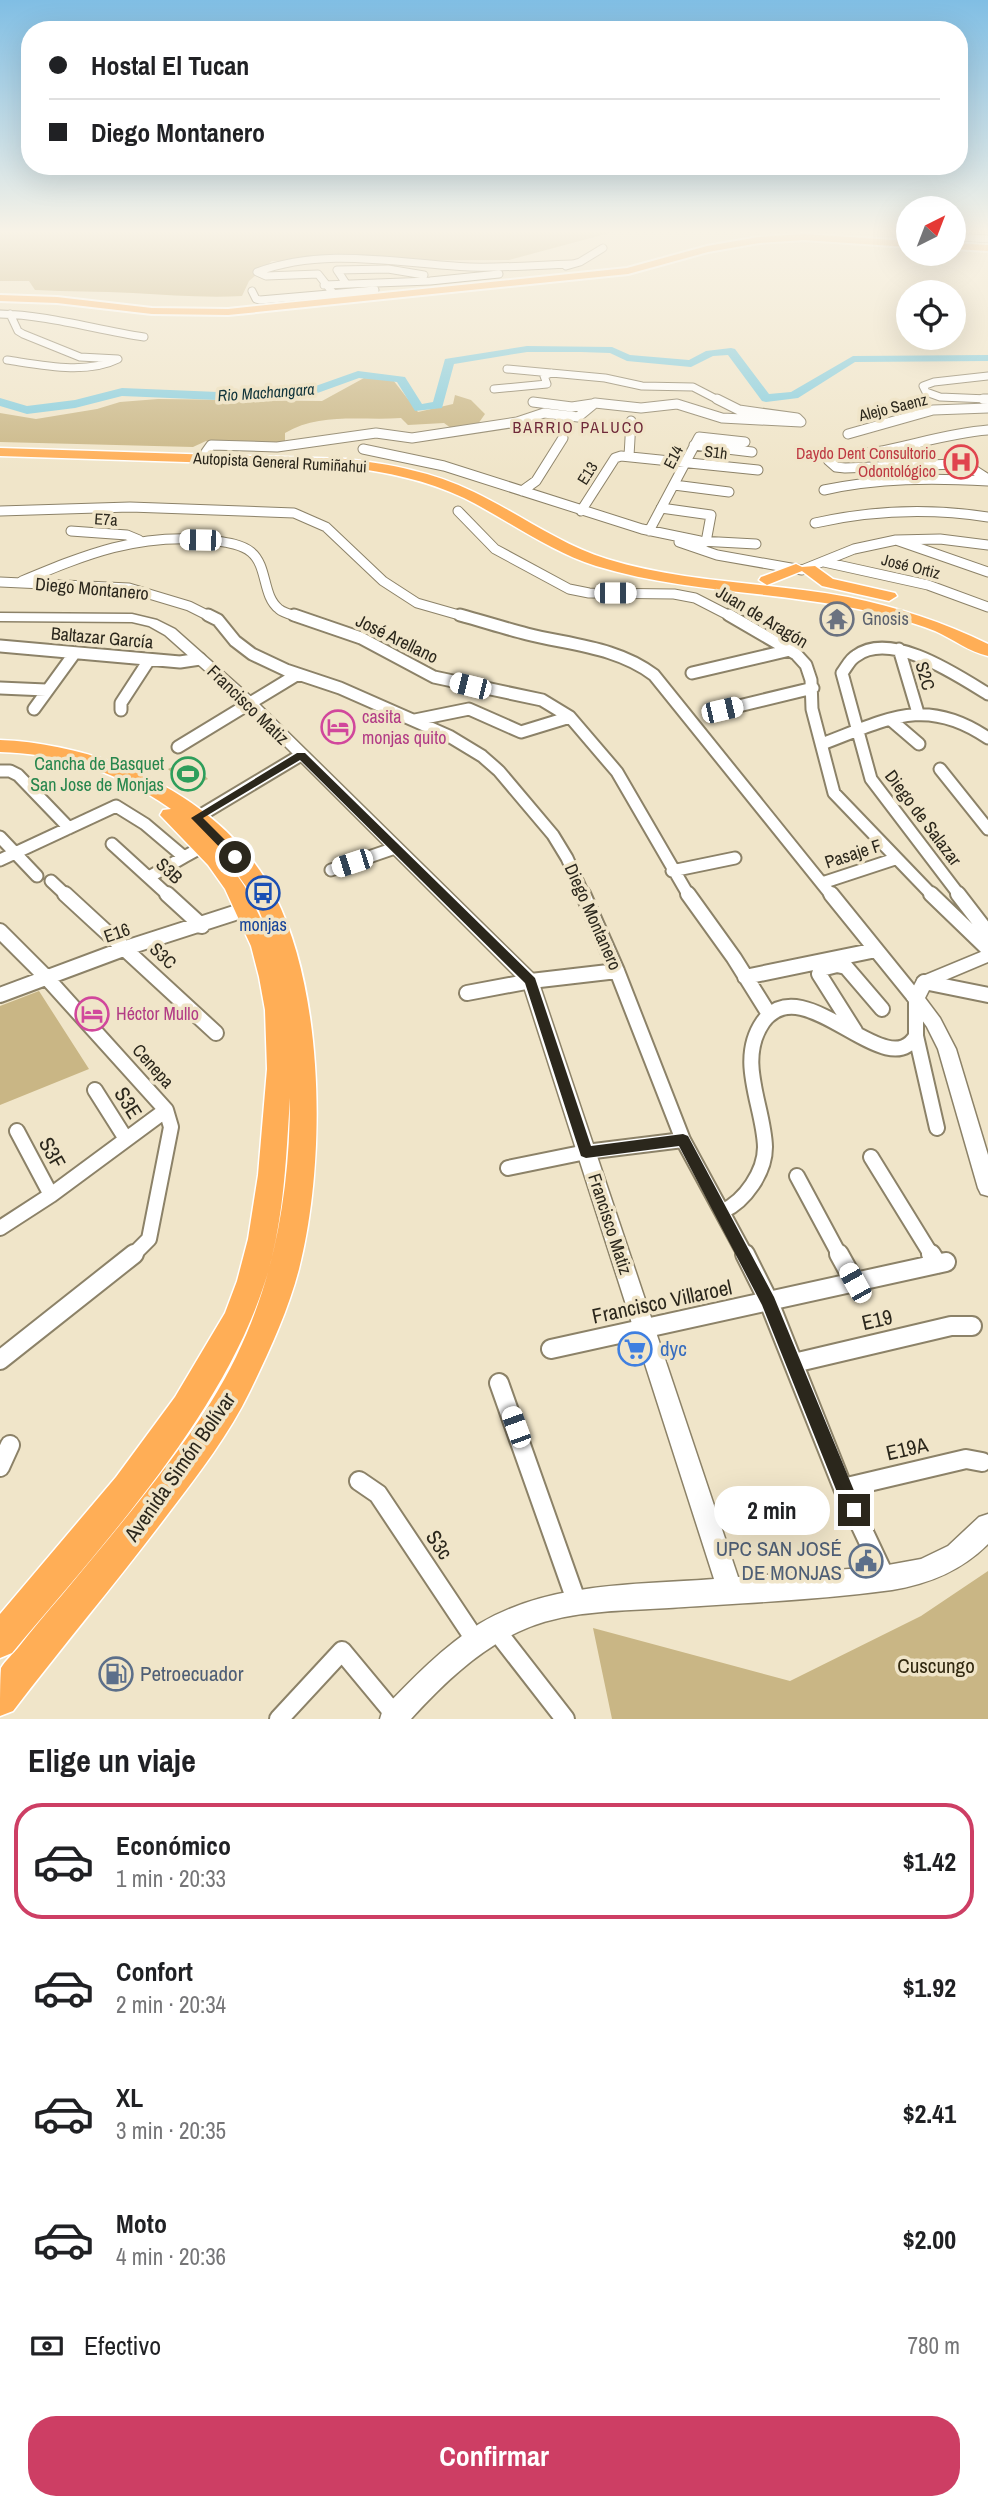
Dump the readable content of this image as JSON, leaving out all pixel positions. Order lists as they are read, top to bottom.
{
  "streets": {
    "highway": ["Autopista General Rumiñahui", "Avenida Simón Bolívar"],
    "street": [
      "Alejo Saenz",
      "S1h",
      "E14",
      "E13",
      "E7a",
      "José Ortiz",
      "Diego Montanero",
      "Juan de Aragón",
      "Baltazar García",
      "José Arellano",
      "S2C",
      "Francisco Matiz",
      "Diego de Salazar",
      "Pasaje F",
      "S3B",
      "E16",
      "S3C",
      "Cenepa",
      "S3E",
      "S3F",
      "Francisco Villaroel",
      "E19",
      "E19A",
      "S3c"
    ]
  },
  "crossings": [
    ["S1h", "E14"],
    ["S1h", "E13"],
    ["E7a", "José Arellano"],
    ["Diego Montanero", "José Arellano"],
    ["Diego Montanero", "Francisco Villaroel"],
    ["Diego Montanero", "E19"],
    ["Diego Montanero", "E19A"],
    ["Juan de Aragón", "Pasaje F"],
    ["Baltazar García", "Francisco Matiz"],
    ["S2C", "Diego de Salazar"],
    ["Francisco Matiz", "Francisco Villaroel"],
    ["S3B", "E16"],
    ["E16", "S3C"],
    ["E16", "Cenepa"],
    ["E16", "Avenida Simón Bolívar"],
    ["Cenepa", "S3E"],
    ["Cenepa", "S3F"]
  ],
  "districts": ["BARRIO PALUCO"],
  "water": ["Rio Machangara"],
  "parks": ["Cuscungo"],
  "places": {
    "hospital": ["Daydo Dent Consultorio Odontológico"],
    "temple": ["Gnosis"],
    "hotel": ["casita monjas quito", "Héctor Mullo"],
    "sports": ["Cancha de Basquet San Jose de Monjas"],
    "bus stop": ["monjas"],
    "supermarket": ["dyc"],
    "public building": ["UPC SAN JOSÉ DE MONJAS"],
    "fuel station": ["Petroecuador"]
  },
  "north": "top right",
  "page": {
    "banner": ["Hostal El Tucan", "Diego Montanero"],
    "bubble": "2 min",
    "heading": "Elige un viaje",
    "list": [
      {
        "name": "Económico",
        "note": "1 min · 20:33",
        "value": "$1.42"
      },
      {
        "name": "Confort",
        "note": "2 min · 20:34",
        "value": "$1.92"
      },
      {
        "name": "XL",
        "note": "3 min · 20:35",
        "value": "$2.41"
      },
      {
        "name": "Moto",
        "note": "4 min · 20:36",
        "value": "$2.00"
      }
    ],
    "pay": ["Efectivo", "780 m"],
    "buttons": "Confirmar"
  }
}
